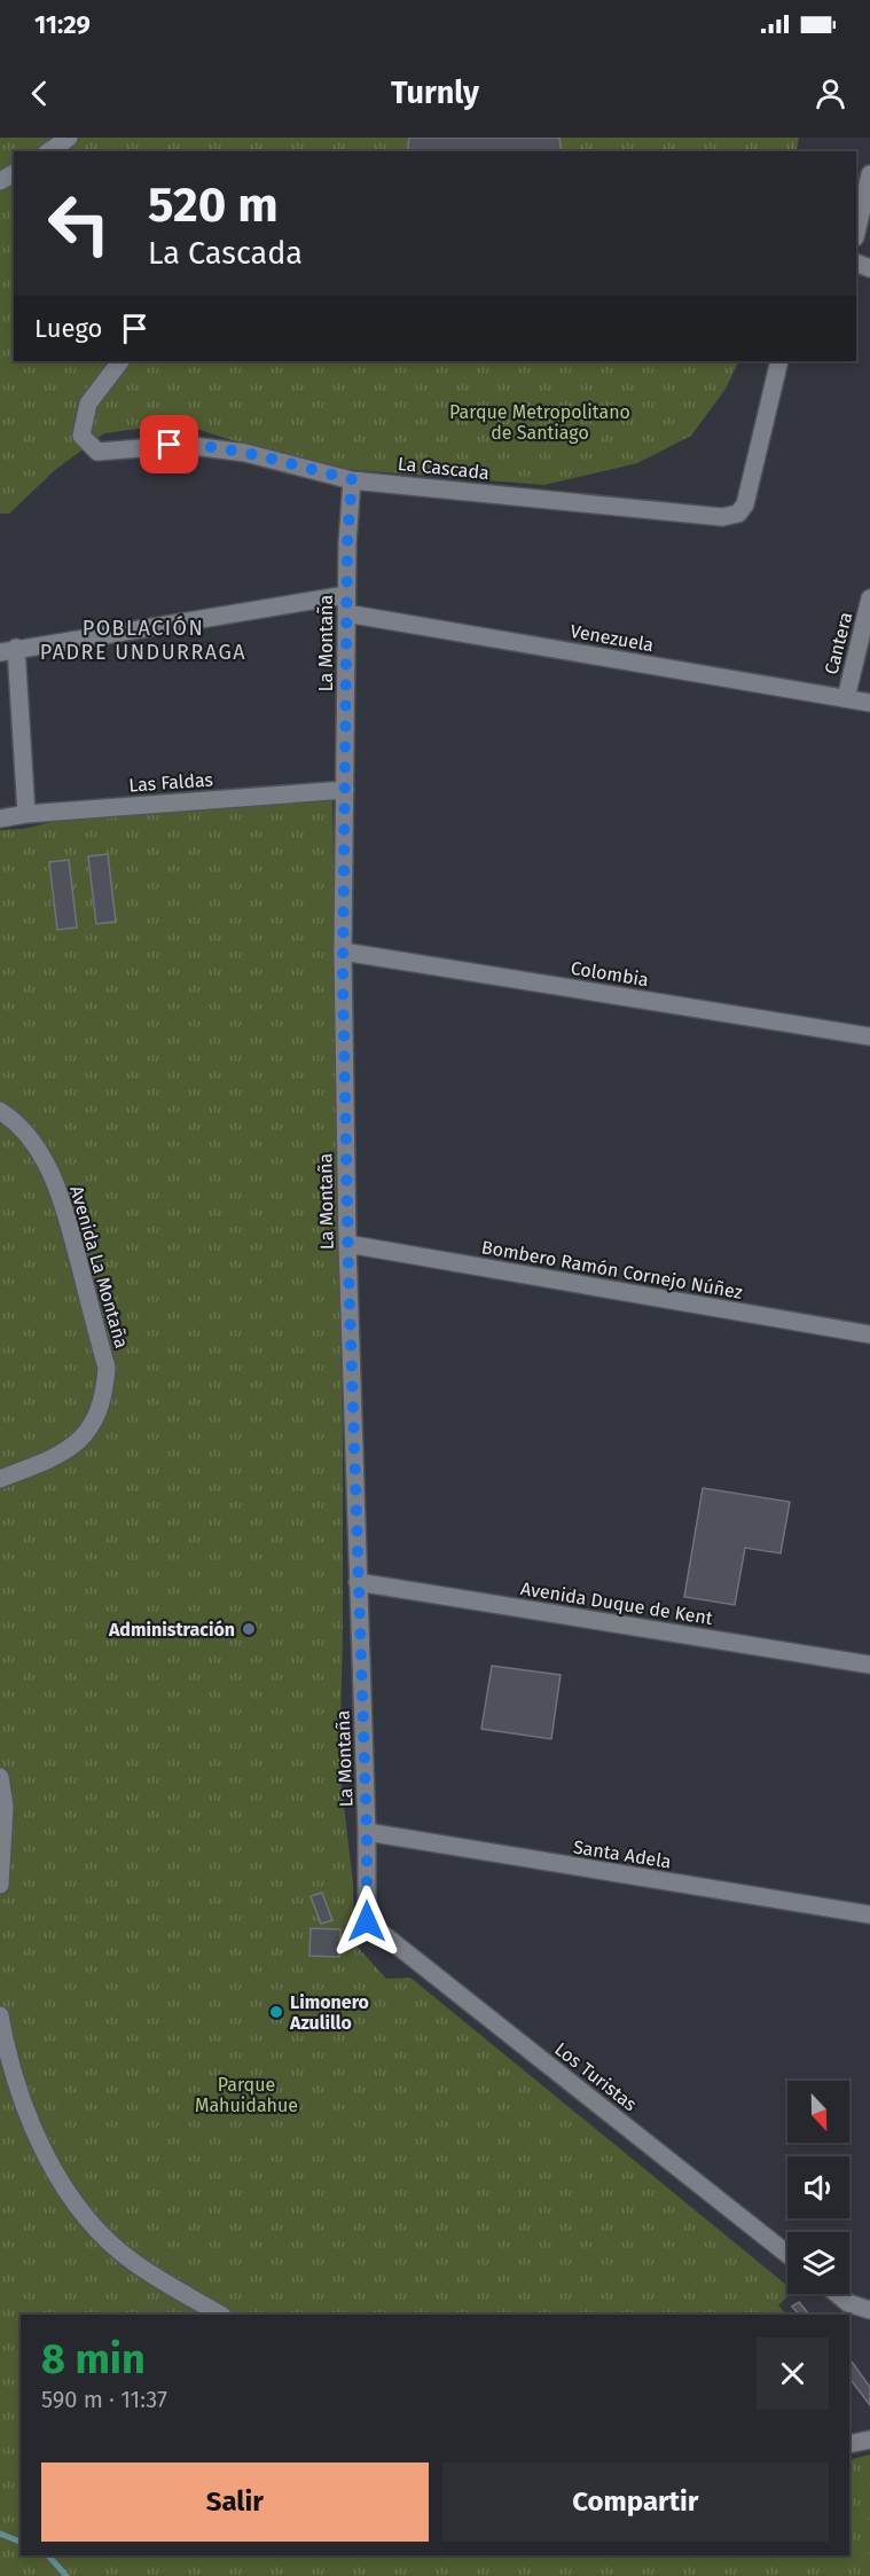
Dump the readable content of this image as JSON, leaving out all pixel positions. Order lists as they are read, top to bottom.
{
  "streets": {
    "street": [
      "La Cascada",
      "Venezuela",
      "La Montaña",
      "Cantera",
      "Las Faldas",
      "Colombia",
      "Avenida La Montaña",
      "Bombero Ramón Cornejo Núñez",
      "Avenida Duque de Kent",
      "Santa Adela",
      "Los Turistas"
    ]
  },
  "crossings": [
    ["La Cascada", "La Montaña"],
    ["Venezuela", "La Montaña"],
    ["Venezuela", "Cantera"],
    ["La Montaña", "Las Faldas"],
    ["La Montaña", "Colombia"],
    ["La Montaña", "Bombero Ramón Cornejo Núñez"],
    ["La Montaña", "Avenida Duque de Kent"],
    ["La Montaña", "Santa Adela"],
    ["La Montaña", "Los Turistas"]
  ],
  "districts": ["POBLACIÓN PADRE UNDURRAGA"],
  "parks": ["Parque Metropolitano de Santiago", "Parque Mahuidahue"],
  "places": ["Administración", "Limonero Azulillo"],
  "north": "bottom",
  "page": {
    "status": "11:29",
    "header": "Turnly",
    "turn": ["520 m", "La Cascada"],
    "then": "Luego",
    "heading": ["8 min", "590 m · 11:37"],
    "buttons": ["Salir", "Compartir"]
  }
}
